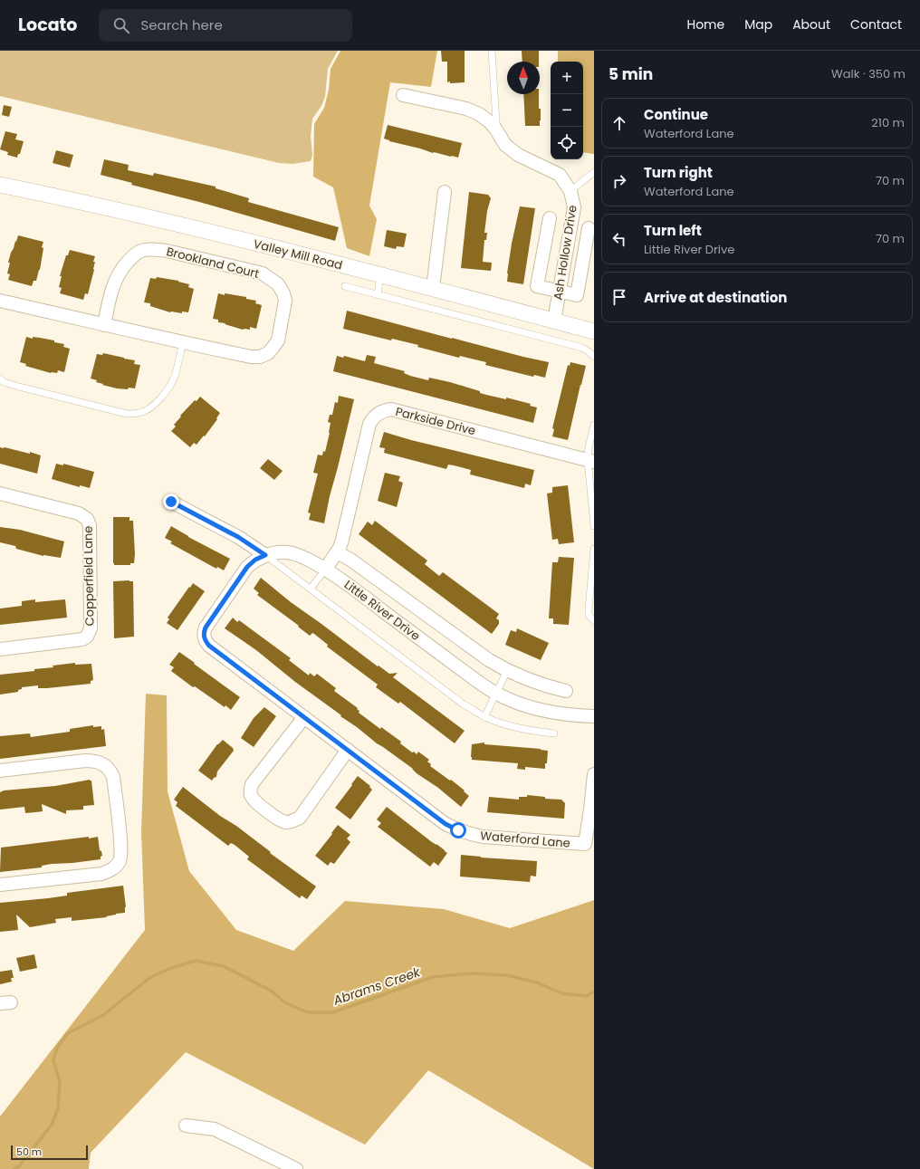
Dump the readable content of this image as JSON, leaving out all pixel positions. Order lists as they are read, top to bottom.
{
  "streets": {
    "street": [
      "Ash Hollow Drive",
      "Valley Mill Road",
      "Brookland Court",
      "Parkside Drive",
      "Copperfield Lane",
      "Little River Drive",
      "Waterford Lane"
    ]
  },
  "crossings": [
    ["Ash Hollow Drive", "Valley Mill Road"],
    ["Parkside Drive", "Little River Drive"],
    ["Little River Drive", "Waterford Lane"]
  ],
  "water": ["Abrams Creek"],
  "scale_bar": "50 m",
  "north": "top",
  "page": {
    "header": "Locato",
    "search": "Search here",
    "nav": [
      "Home",
      "Map",
      "About",
      "Contact"
    ],
    "heading": ["5 min", "Walk · 350 m"],
    "map_buttons": ["+", "−"],
    "list": [
      ["Continue", "Waterford Lane", "210 m"],
      ["Turn right", "Waterford Lane", "70 m"],
      ["Turn left", "Little River Drive", "70 m"],
      "Arrive at destination"
    ],
    "scale": "50 m"
  }
}
